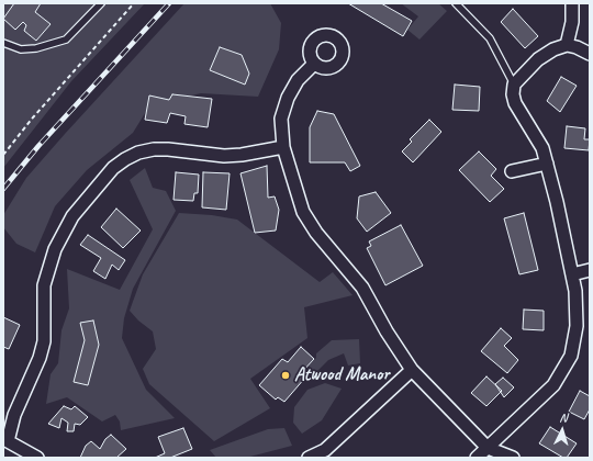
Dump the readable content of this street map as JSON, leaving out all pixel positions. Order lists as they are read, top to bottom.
{
  "places": ["Atwood Manor"],
  "north": "top"
}
